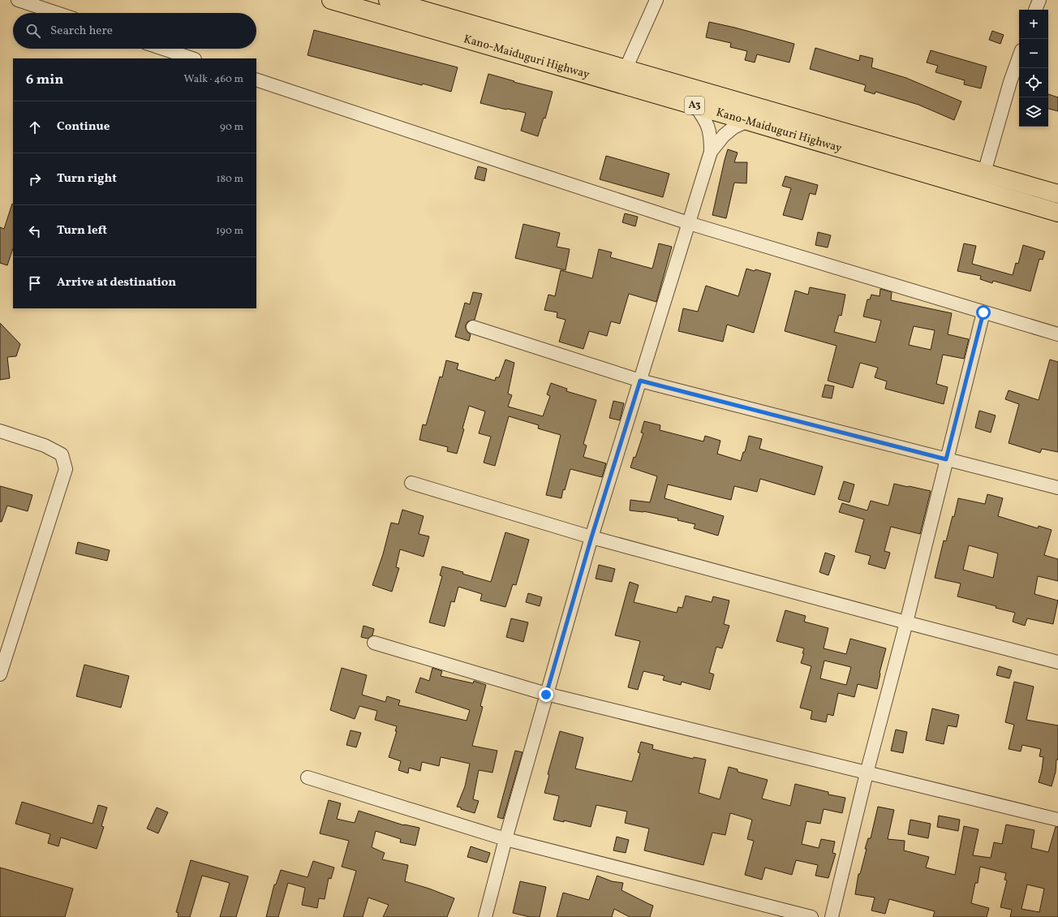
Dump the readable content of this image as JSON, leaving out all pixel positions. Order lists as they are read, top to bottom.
{
  "streets": {
    "highway": ["Kano-Maiduguri Highway", "A3"]
  },
  "page": {
    "map_buttons": ["+", "−"],
    "search": "Search here",
    "heading": ["6 min", "Walk · 460 m"],
    "list": [
      ["Continue", "90 m"],
      ["Turn right", "180 m"],
      ["Turn left", "190 m"],
      "Arrive at destination"
    ]
  }
}
